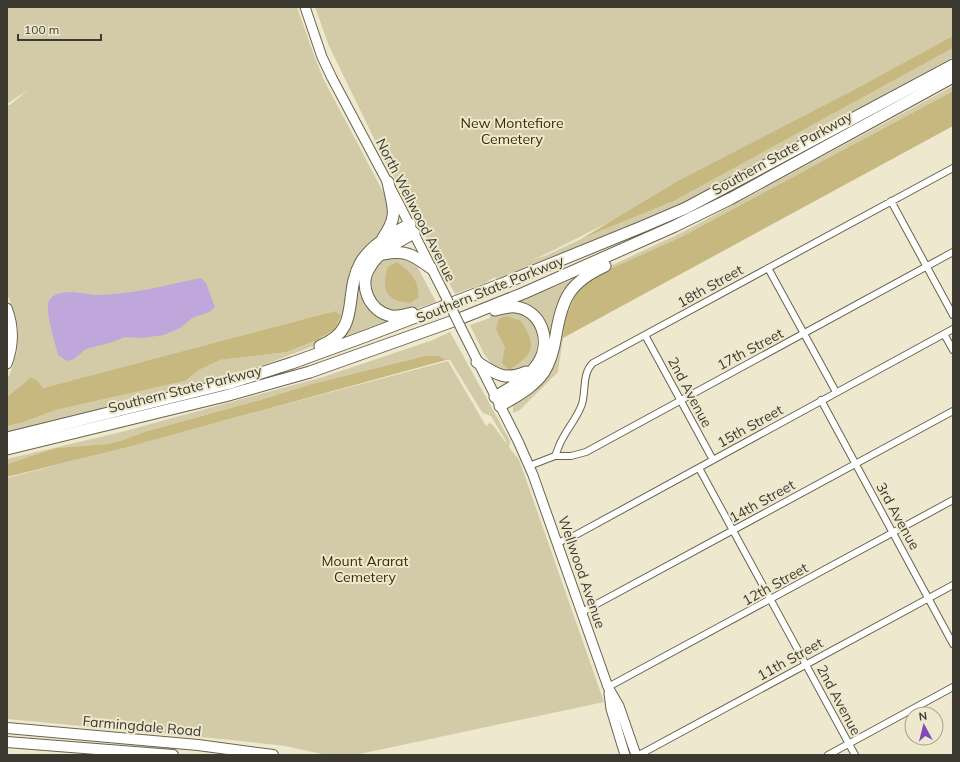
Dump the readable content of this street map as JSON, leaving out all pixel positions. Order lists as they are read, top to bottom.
{
  "streets": {
    "highway": ["Southern State Parkway"],
    "main road": ["North Wellwood Avenue", "Wellwood Avenue", "Farmingdale Road"],
    "street": [
      "18th Street",
      "17th Street",
      "2nd Avenue",
      "15th Street",
      "14th Street",
      "3rd Avenue",
      "12th Street",
      "11th Street"
    ]
  },
  "crossings": [
    ["North Wellwood Avenue", "Wellwood Avenue"],
    ["18th Street", "17th Street"],
    ["18th Street", "2nd Avenue"],
    ["17th Street", "2nd Avenue"],
    ["2nd Avenue", "15th Street"],
    ["2nd Avenue", "14th Street"],
    ["2nd Avenue", "12th Street"],
    ["2nd Avenue", "11th Street"],
    ["15th Street", "3rd Avenue"],
    ["15th Street", "Wellwood Avenue"],
    ["14th Street", "3rd Avenue"],
    ["14th Street", "Wellwood Avenue"],
    ["3rd Avenue", "12th Street"],
    ["3rd Avenue", "11th Street"],
    ["Wellwood Avenue", "12th Street"]
  ],
  "parks": ["New Montefiore Cemetery", "Mount Ararat Cemetery"],
  "scale_bar": "100 m",
  "north": "top"
}
